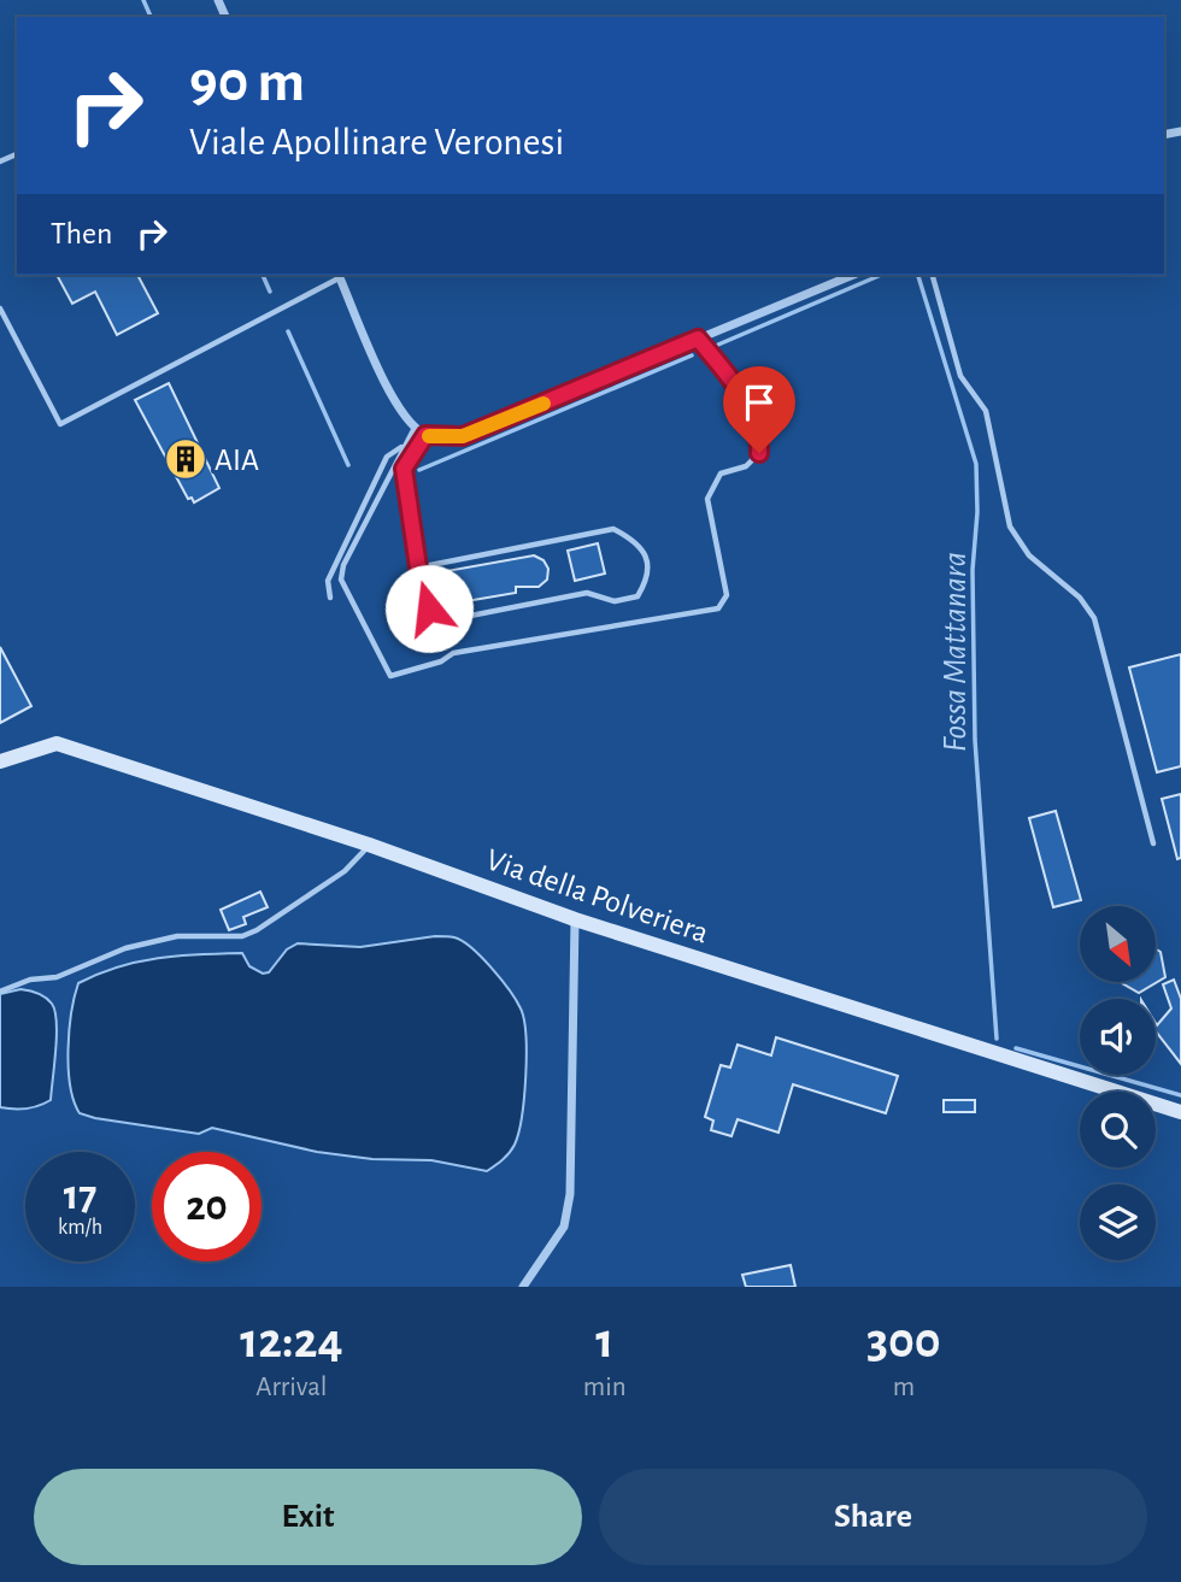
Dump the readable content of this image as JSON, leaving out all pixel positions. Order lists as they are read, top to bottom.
{
  "streets": {
    "street": ["Via della Polveriera"]
  },
  "water": ["Fossa Mattanara"],
  "places": {
    "building": ["AIA"]
  },
  "north": "bottom right",
  "page": {
    "turn": ["90 m", "Viale Apollinare Veronesi"],
    "then": "Then",
    "speed": "17 km/h",
    "limit": "20",
    "eta": [
      "12:24",
      "Arrival",
      "1",
      "min",
      "300",
      "m"
    ],
    "buttons": ["Exit", "Share"]
  }
}
